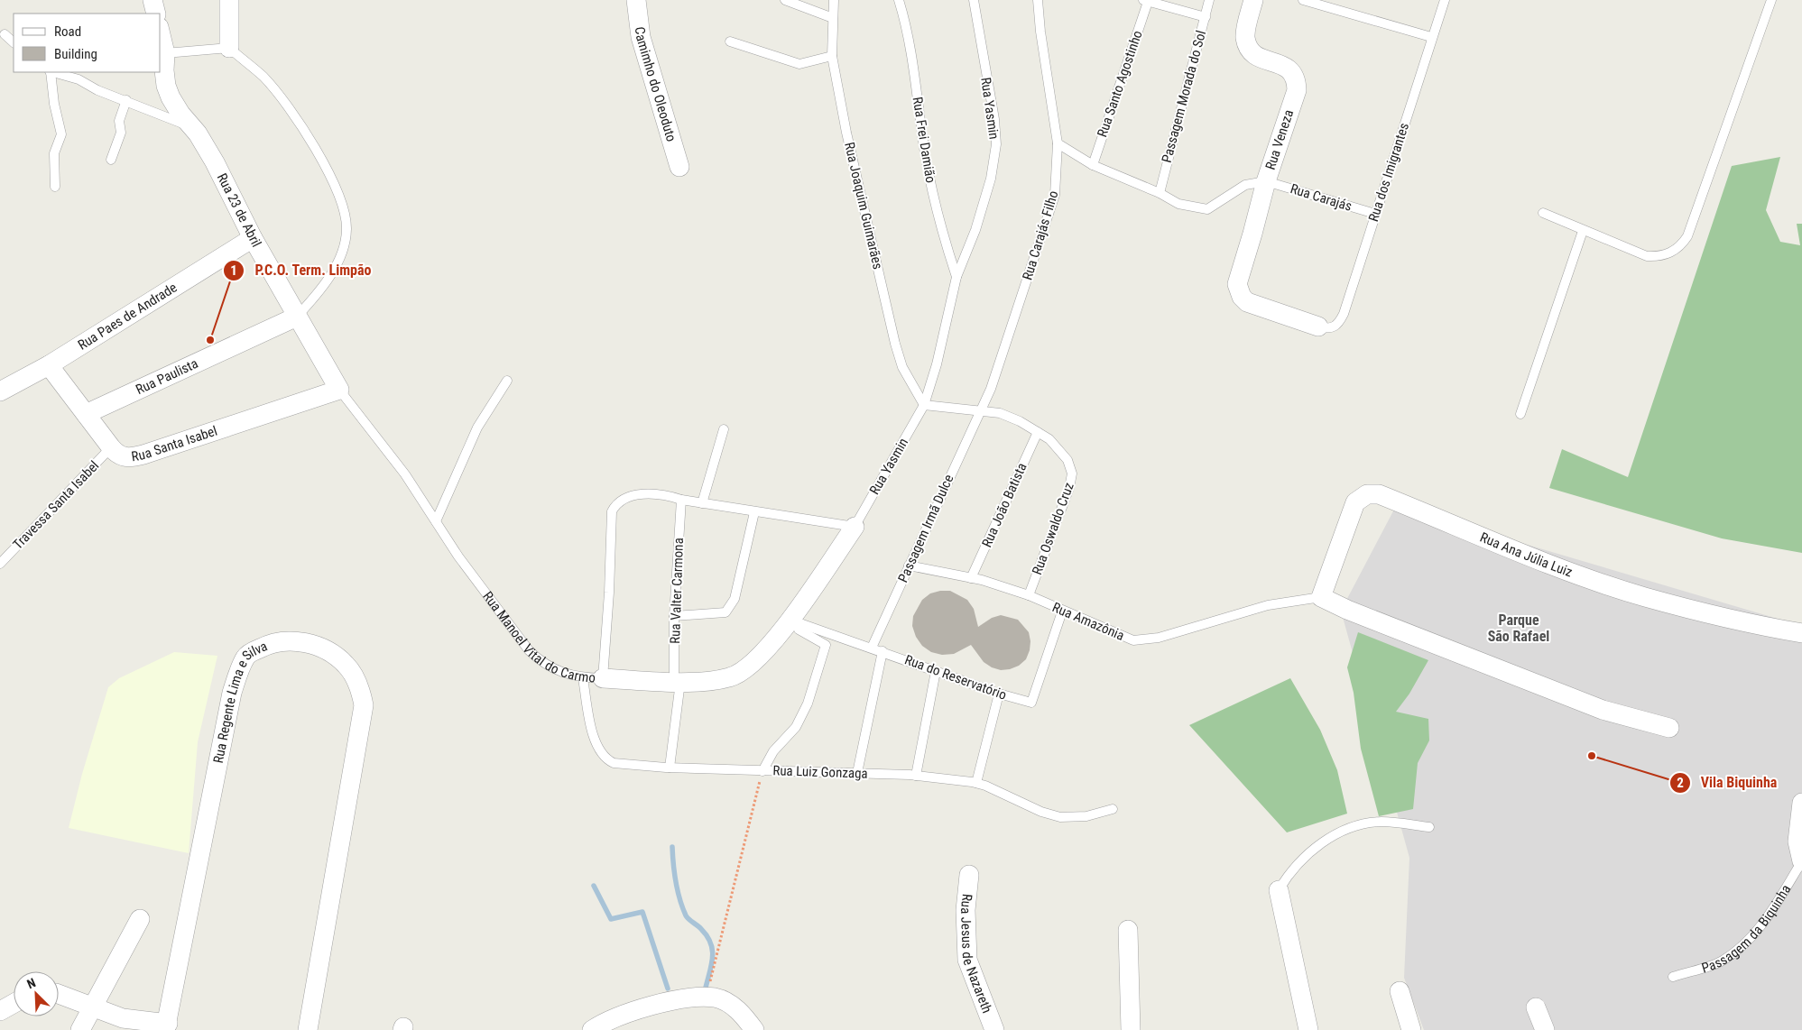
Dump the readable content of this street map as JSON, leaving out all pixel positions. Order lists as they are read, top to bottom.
{
  "streets": {
    "street": [
      "Camimho do Oleoduto",
      "Rua Veneza",
      "Rua 23 de Abril",
      "Rua Paes de Andrade",
      "Rua Paulista",
      "Rua Santa Isabel",
      "Rua Ana Júlia Luiz",
      "Rua Manoel Vital do Carmo",
      "Rua Regente Lima e Silva",
      "Rua Jesus de Nazareth"
    ],
    "lane": [
      "Rua Santo Agostinho",
      "Passagem Morada do Sol",
      "Rua Yasmin",
      "Rua Frei Damião",
      "Rua dos Imigrantes",
      "Rua Carajás",
      "Rua Joaquim Guimarães",
      "Rua Carajás Filho",
      "Travessa Santa Isabel",
      "Rua João Batista",
      "Passagem Irmã Dulce",
      "Rua Oswaldo Cruz",
      "Rua Valter Carmona",
      "Rua Amazônia",
      "Rua do Reservatório",
      "Rua Luiz Gonzaga",
      "Passagem da Biquinha"
    ]
  },
  "crossings": [
    ["Rua Yasmin", "Rua Frei Damião"],
    ["Rua Yasmin", "Rua Joaquim Guimarães"],
    ["Rua Yasmin", "Rua Oswaldo Cruz"],
    ["Rua Yasmin", "Rua Manoel Vital do Carmo"],
    ["Rua Veneza", "Rua dos Imigrantes"],
    ["Rua Veneza", "Rua Carajás"],
    ["Rua dos Imigrantes", "Rua Carajás"],
    ["Rua Joaquim Guimarães", "Rua Oswaldo Cruz"],
    ["Rua 23 de Abril", "Rua Paes de Andrade"],
    ["Rua 23 de Abril", "Rua Paulista"],
    ["Rua 23 de Abril", "Rua Santa Isabel"],
    ["Rua 23 de Abril", "Rua Manoel Vital do Carmo"],
    ["Rua Carajás Filho", "Passagem Irmã Dulce"],
    ["Rua Carajás Filho", "Rua Oswaldo Cruz"],
    ["Rua Paes de Andrade", "Rua Santa Isabel"],
    ["Rua Paulista", "Rua Santa Isabel"],
    ["Rua Santa Isabel", "Travessa Santa Isabel"],
    ["Rua Santa Isabel", "Rua Manoel Vital do Carmo"],
    ["Rua João Batista", "Rua Oswaldo Cruz"],
    ["Rua João Batista", "Rua Amazônia"],
    ["Passagem Irmã Dulce", "Rua Oswaldo Cruz"],
    ["Passagem Irmã Dulce", "Rua Amazônia"],
    ["Passagem Irmã Dulce", "Rua do Reservatório"],
    ["Rua Oswaldo Cruz", "Rua Amazônia"],
    ["Rua Ana Júlia Luiz", "Rua Amazônia"],
    ["Rua Valter Carmona", "Rua Manoel Vital do Carmo"],
    ["Rua Valter Carmona", "Rua Luiz Gonzaga"],
    ["Rua Amazônia", "Rua do Reservatório"],
    ["Rua Manoel Vital do Carmo", "Rua do Reservatório"],
    ["Rua Manoel Vital do Carmo", "Rua Luiz Gonzaga"]
  ],
  "districts": ["Parque São Rafael"],
  "places": ["P.C.O. Term. Limpão", "Vila Biquinha"],
  "legend": ["Road", "Building"],
  "north": "top left"
}
